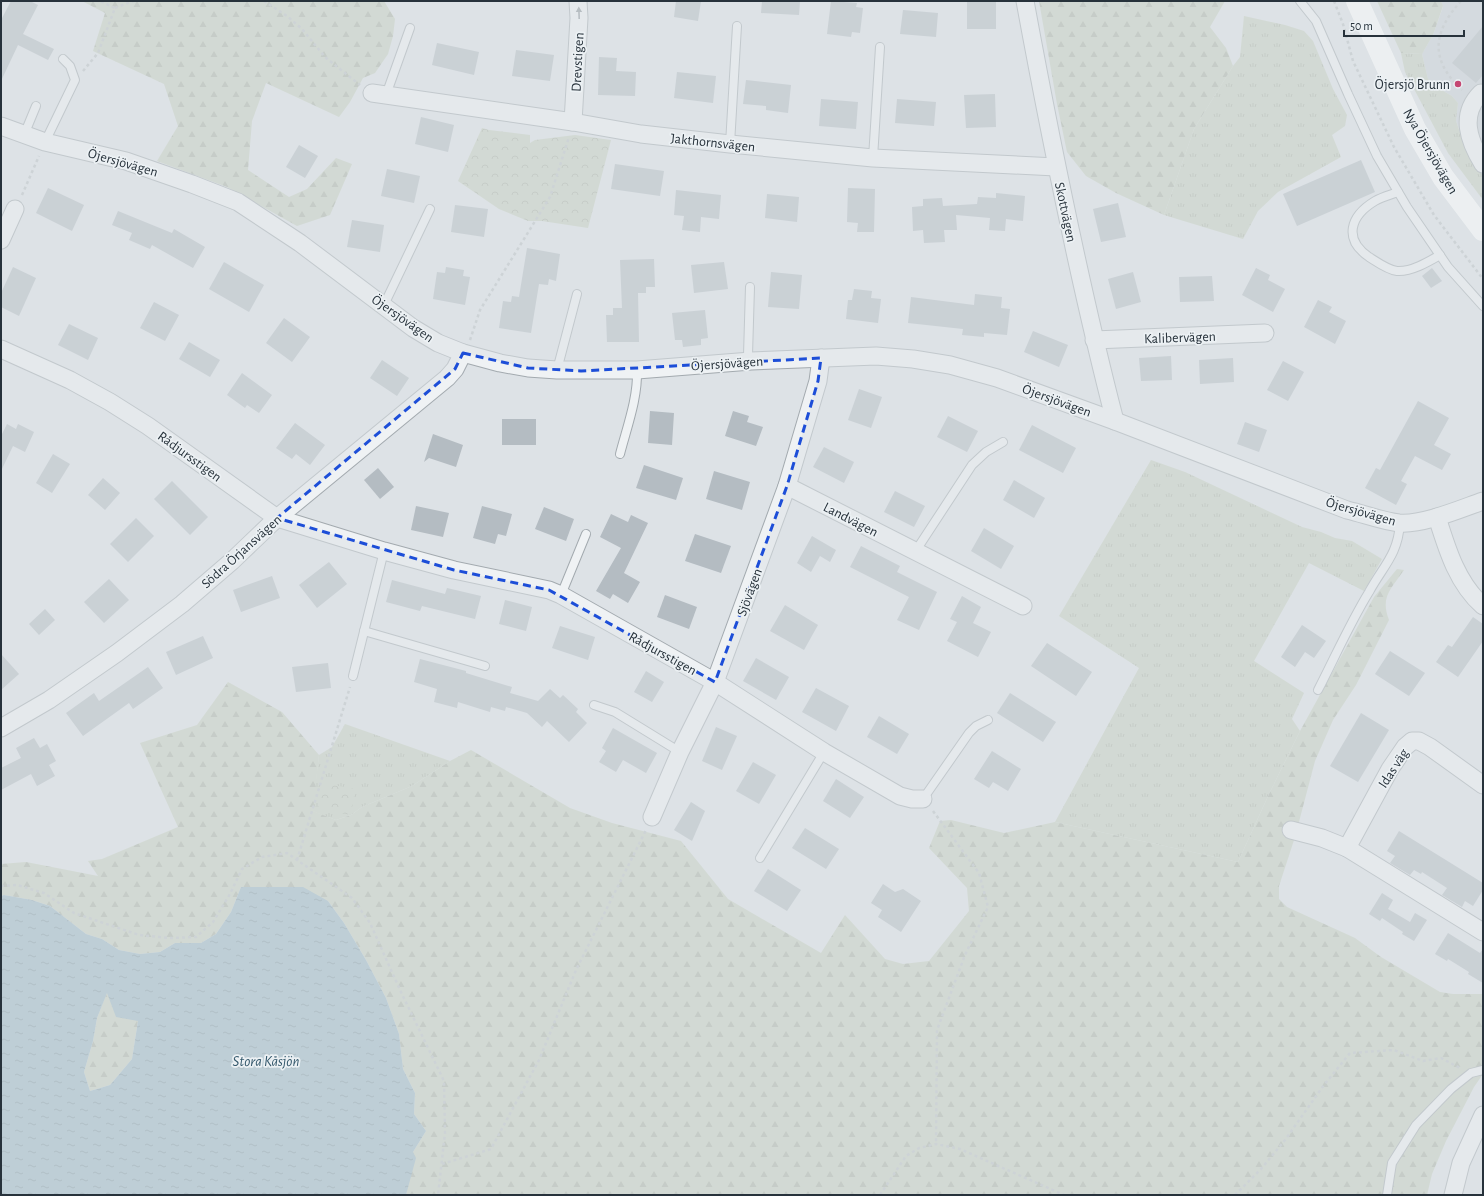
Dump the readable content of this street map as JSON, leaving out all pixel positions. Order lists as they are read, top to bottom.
{
  "streets": {
    "street": [
      "Drevstigen",
      "Jakthornsvägen",
      "Nya Öjersjövägen",
      "Öjersjövägen",
      "Skottvägen",
      "Kalibervägen",
      "Rådjursstigen",
      "Landvägen",
      "Södra Örjansvägen",
      "Sjövägen",
      "Idas väg"
    ]
  },
  "crossings": [
    ["Drevstigen", "Jakthornsvägen"],
    ["Jakthornsvägen", "Skottvägen"],
    ["Öjersjövägen", "Skottvägen"],
    ["Öjersjövägen", "Södra Örjansvägen"],
    ["Öjersjövägen", "Sjövägen"],
    ["Skottvägen", "Kalibervägen"],
    ["Rådjursstigen", "Södra Örjansvägen"],
    ["Rådjursstigen", "Sjövägen"],
    ["Landvägen", "Sjövägen"]
  ],
  "one_way": ["Drevstigen"],
  "water": ["Stora Kåsjön"],
  "places": ["Öjersjö Brunn"],
  "scale_bar": "50 m"
}
